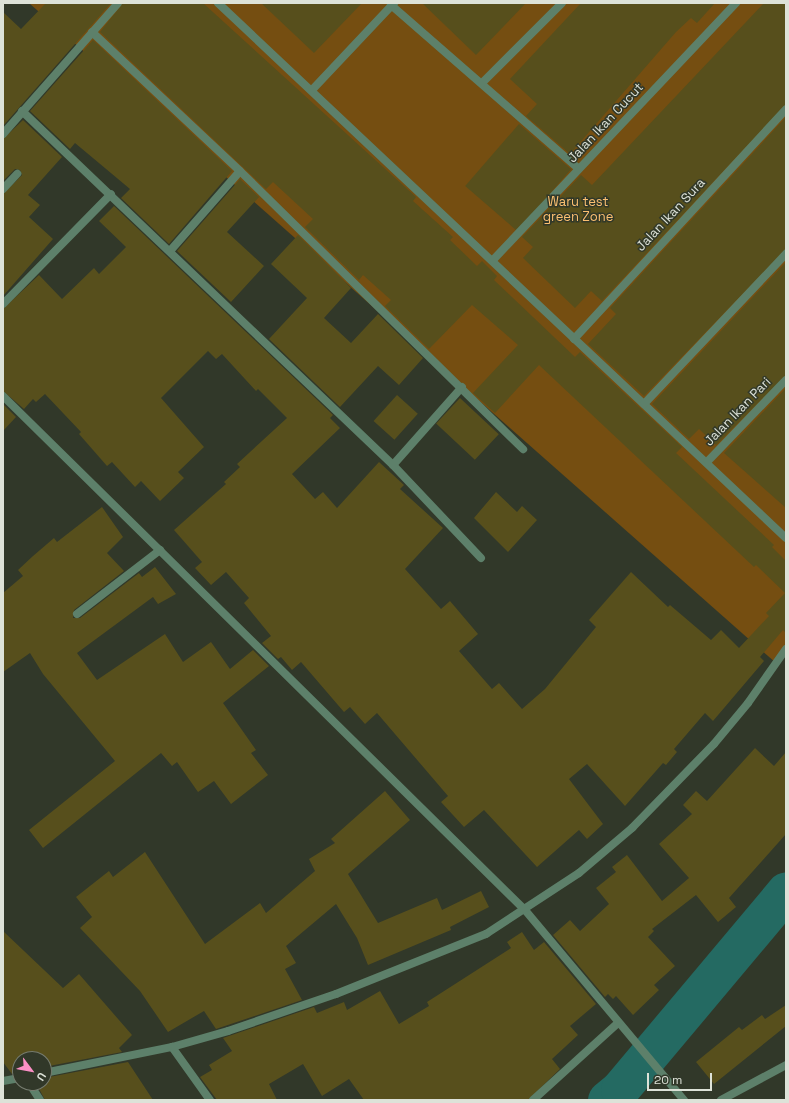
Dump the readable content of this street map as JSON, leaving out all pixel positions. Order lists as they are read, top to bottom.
{
  "streets": {
    "street": ["Jalan Ikan Cucut", "Jalan Ikan Sura", "Jalan Ikan Pari"]
  },
  "parks": ["Waru test green Zone"],
  "scale_bar": "20 m",
  "north": "bottom right"
}
